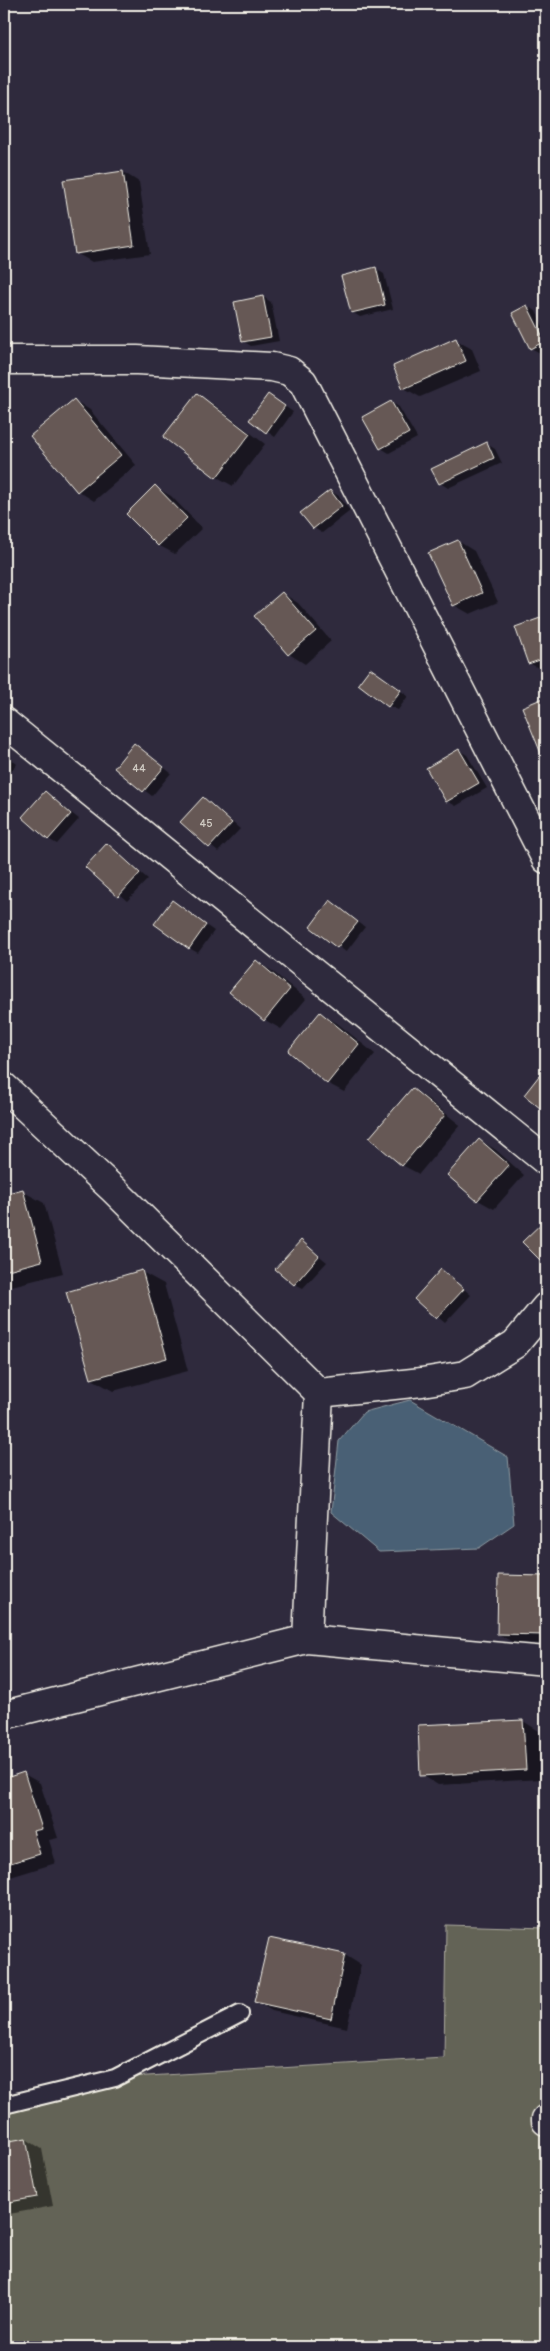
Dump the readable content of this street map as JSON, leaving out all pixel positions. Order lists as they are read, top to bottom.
{
  "house_numbers": ["44", "45"]
}
